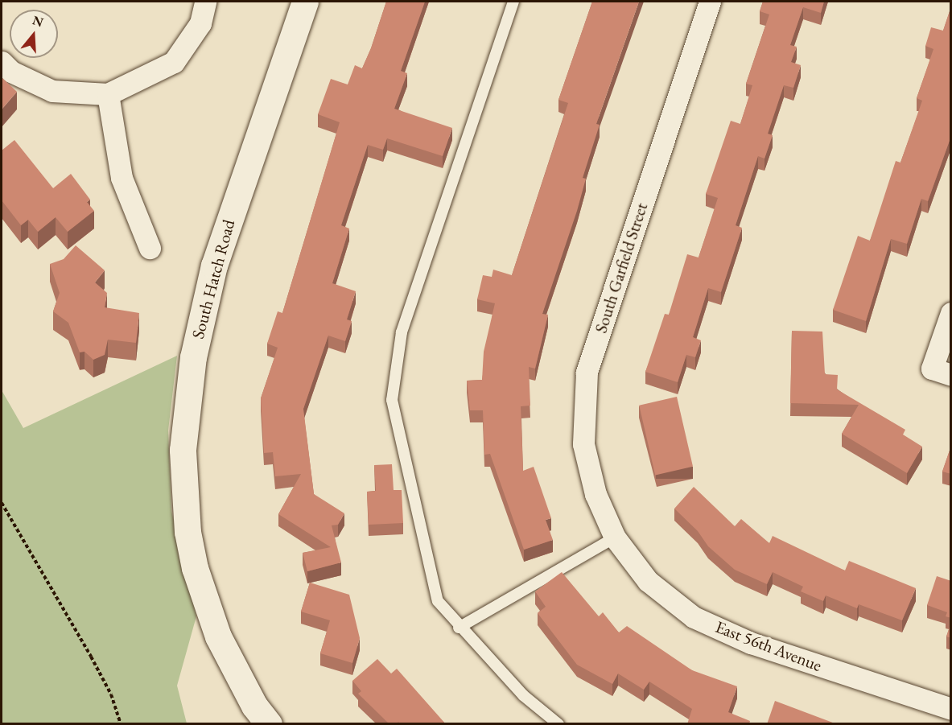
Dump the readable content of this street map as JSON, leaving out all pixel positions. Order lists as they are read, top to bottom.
{
  "streets": {
    "main road": ["South Hatch Road"],
    "street": ["South Garfield Street", "East 56th Avenue"]
  },
  "crossings": [
    ["South Garfield Street", "East 56th Avenue"]
  ],
  "north": "top"
}
